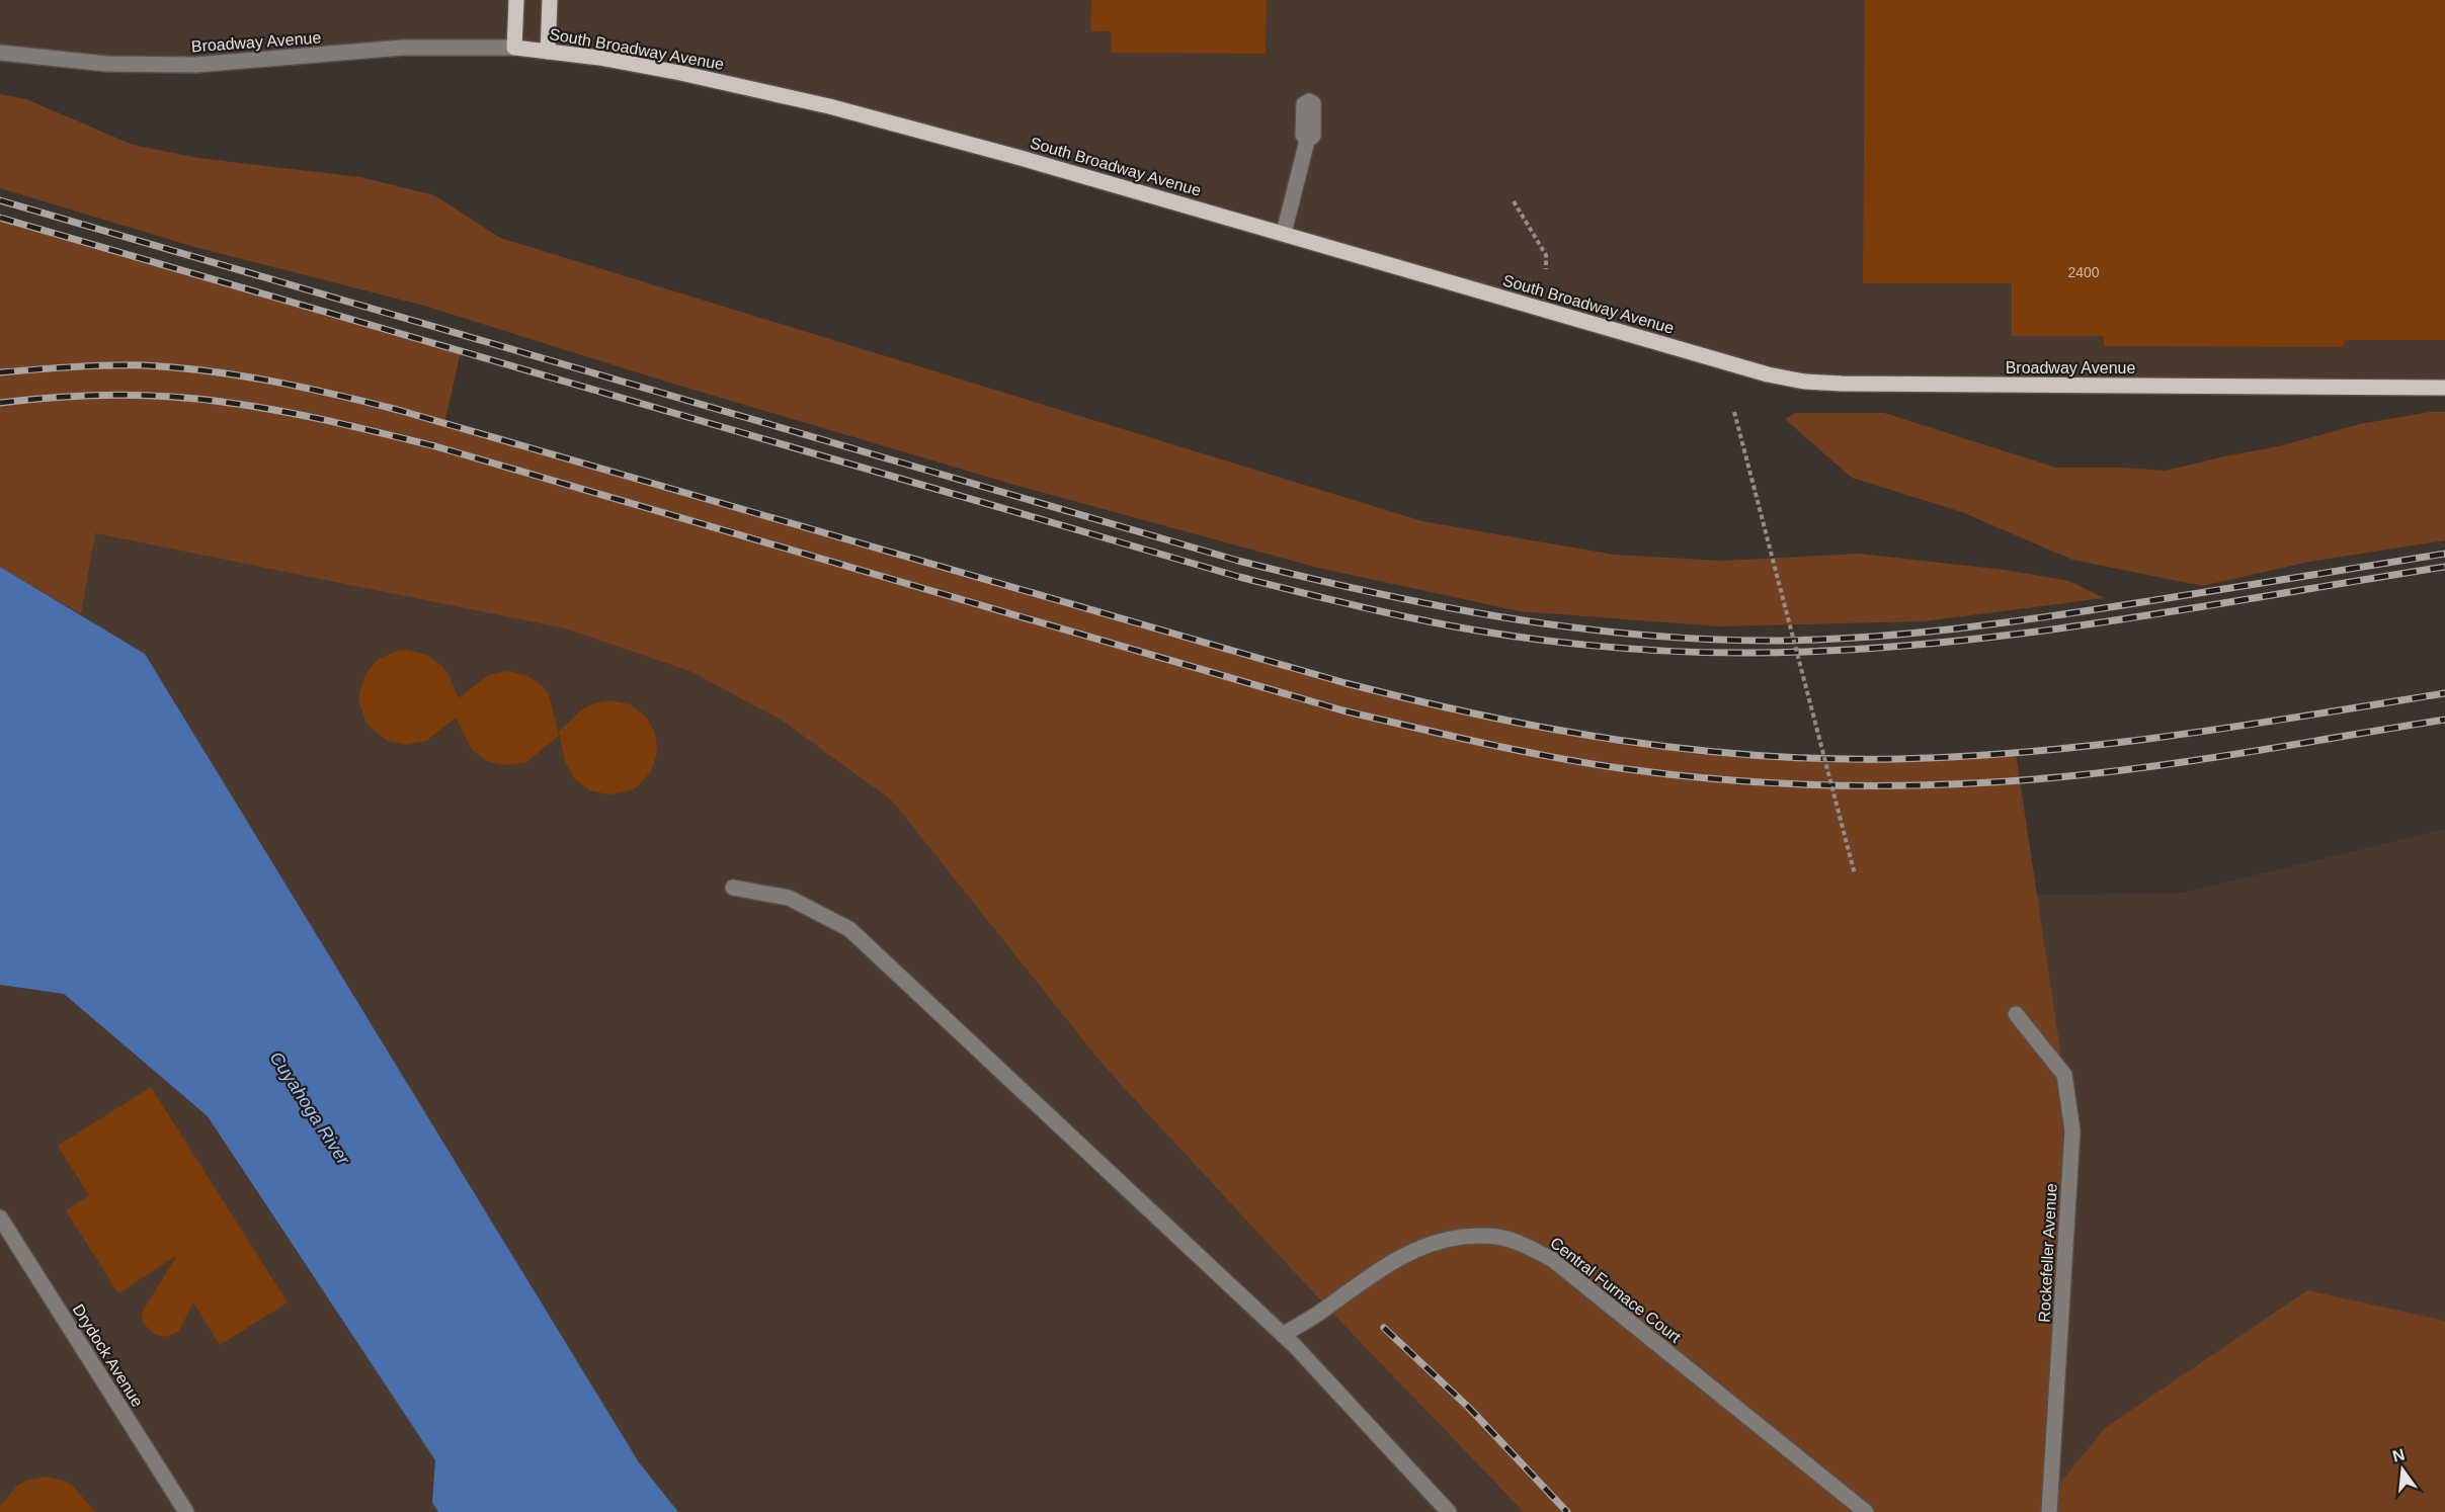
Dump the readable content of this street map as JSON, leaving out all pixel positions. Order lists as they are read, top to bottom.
{
  "streets": {
    "main road": ["Broadway Avenue", "South Broadway Avenue"],
    "street": ["Rockefeller Avenue", "Central Furnace Court", "Drydock Avenue"]
  },
  "crossings": [
    ["Broadway Avenue", "South Broadway Avenue"]
  ],
  "water": ["Cuyahoga River"],
  "house_numbers": ["2400"],
  "north": "top"
}
